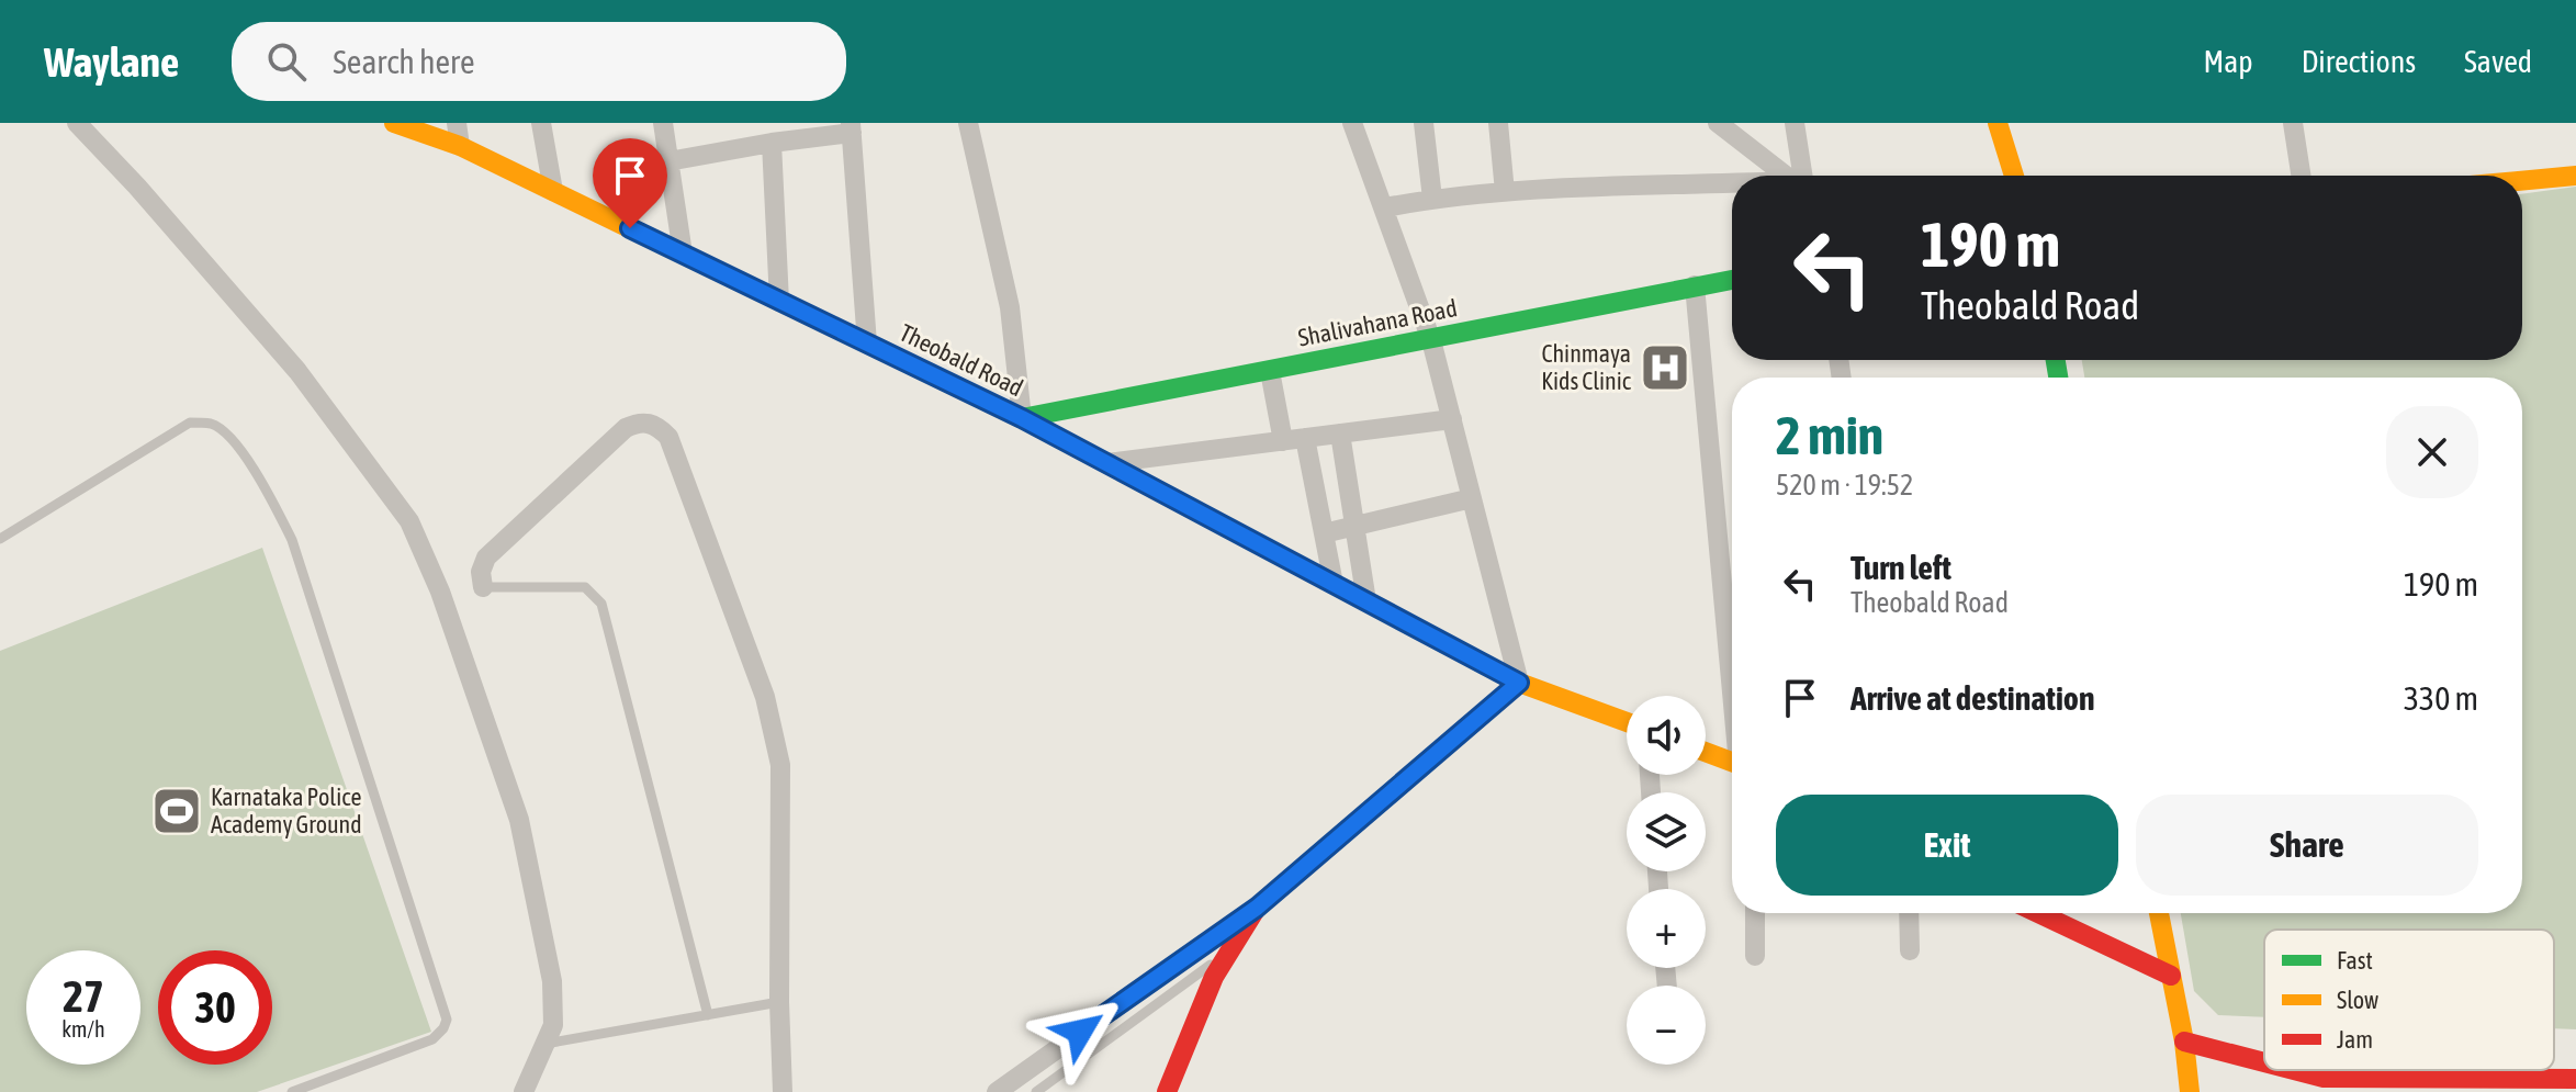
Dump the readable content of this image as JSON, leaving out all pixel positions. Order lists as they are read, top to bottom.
{
  "streets": {
    "main road": ["Shalivahana Road", "Theobald Road"]
  },
  "crossings": [
    ["Shalivahana Road", "Theobald Road"]
  ],
  "places": {
    "hospital": ["Chinmaya Kids Clinic"],
    "sports": ["Karnataka Police Academy Ground"]
  },
  "legend": ["Fast", "Slow", "Jam"],
  "page": {
    "header": "Waylane",
    "search": "Search here",
    "nav": ["Map", "Directions", "Saved"],
    "turn": ["190 m", "Theobald Road"],
    "heading": ["2 min", "520 m · 19:52"],
    "list": [
      {
        "name": "Turn left",
        "note": "Theobald Road",
        "value": "190 m"
      },
      {
        "name": "Arrive at destination",
        "value": "330 m"
      }
    ],
    "map_buttons": ["+", "−"],
    "buttons": ["Exit", "Share"],
    "speed": "27 km/h",
    "limit": "30"
  }
}
